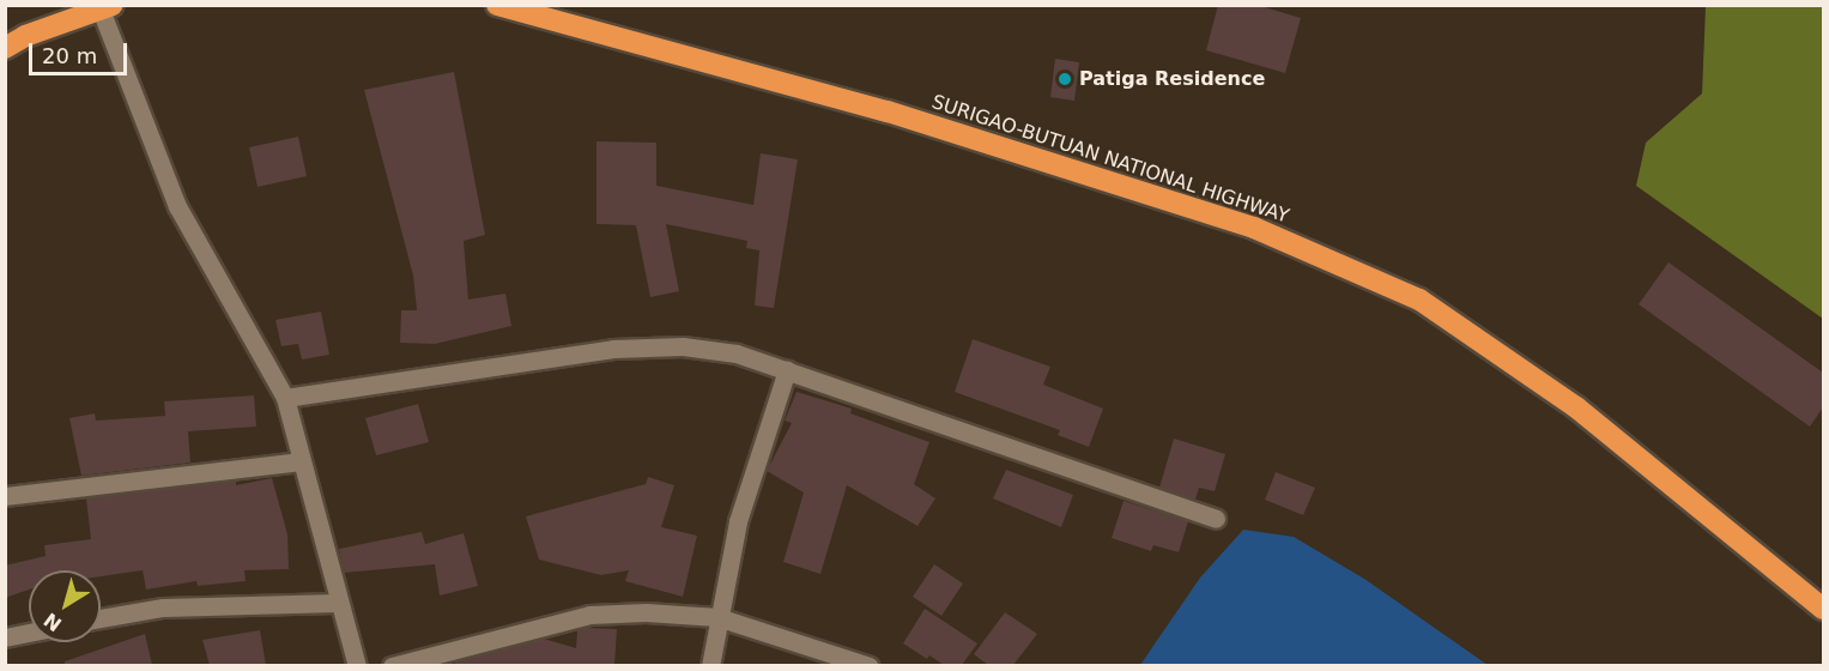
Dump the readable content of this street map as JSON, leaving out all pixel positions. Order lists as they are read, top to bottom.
{
  "streets": {
    "highway": ["SURIGAO-BUTUAN NATIONAL HIGHWAY"]
  },
  "places": ["Patiga Residence"],
  "scale_bar": "20 m",
  "north": "bottom left"
}
